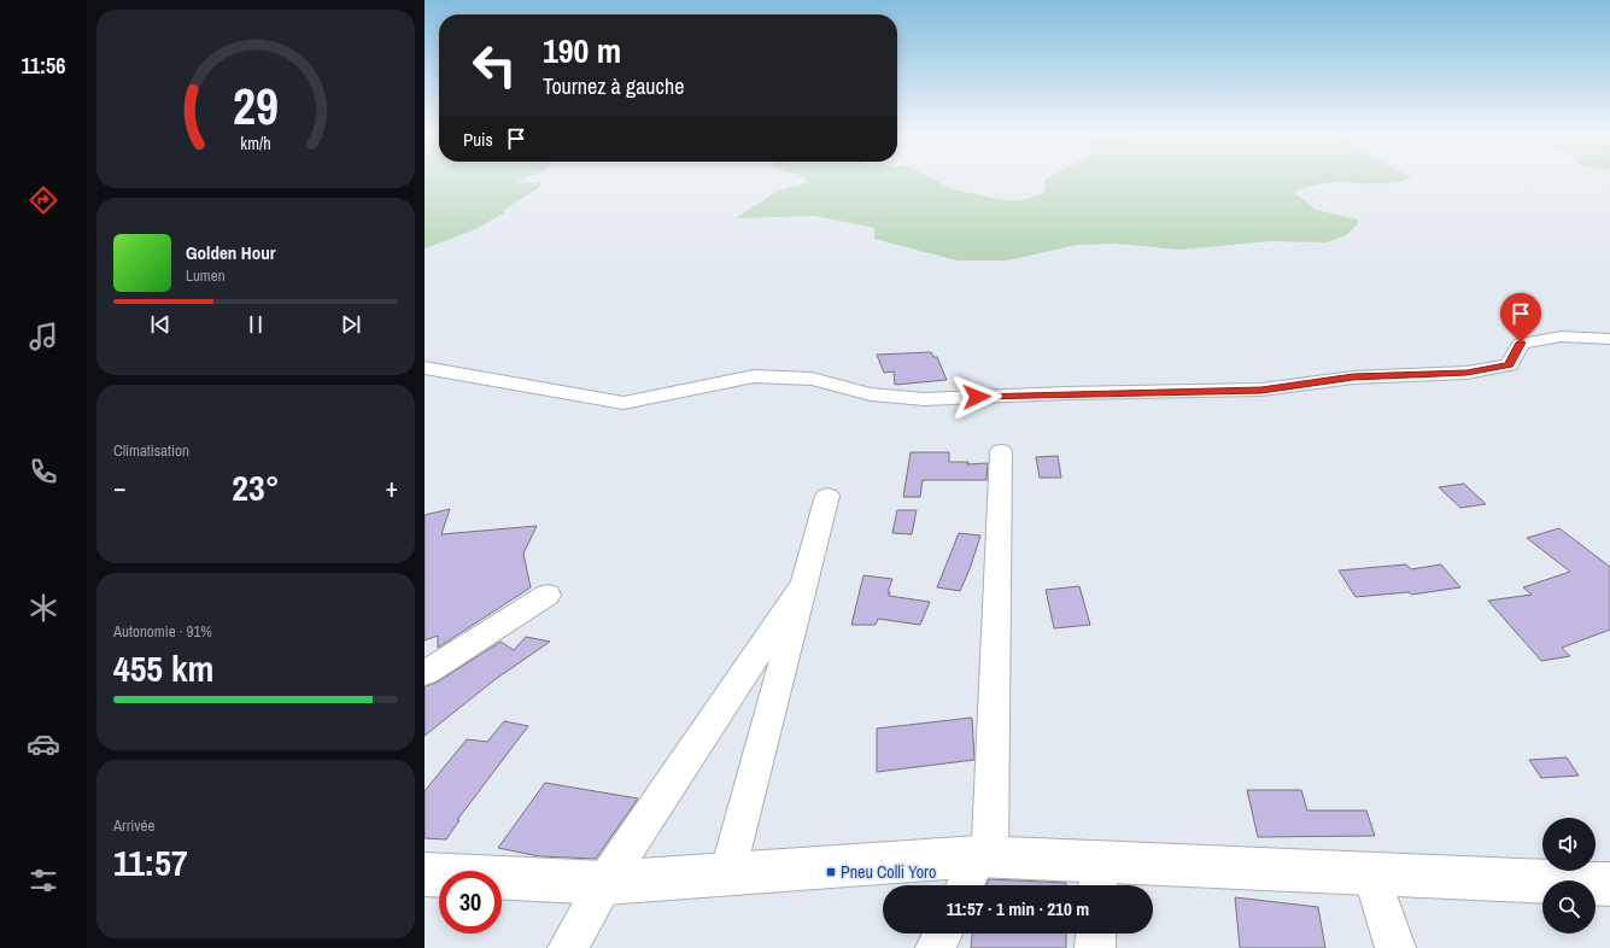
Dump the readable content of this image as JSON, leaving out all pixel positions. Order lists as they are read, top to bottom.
{
  "places": {
    "transit": ["Pneu Colli Yoro"]
  },
  "page": {
    "tabs": "11:56",
    "turn": ["190 m", "Tournez à gauche"],
    "then": "Puis",
    "song": ["Golden Hour", "Lumen"],
    "tile": [
      "Climatisation",
      ["Autonomie · 91%", "455 km"],
      ["Arrivée", "11:57"]
    ],
    "heat": ["−", "23°", "+"],
    "limit": "30",
    "trip": "11:57 · 1 min · 210 m",
    "gauge": ["29", "km/h"]
  }
}
